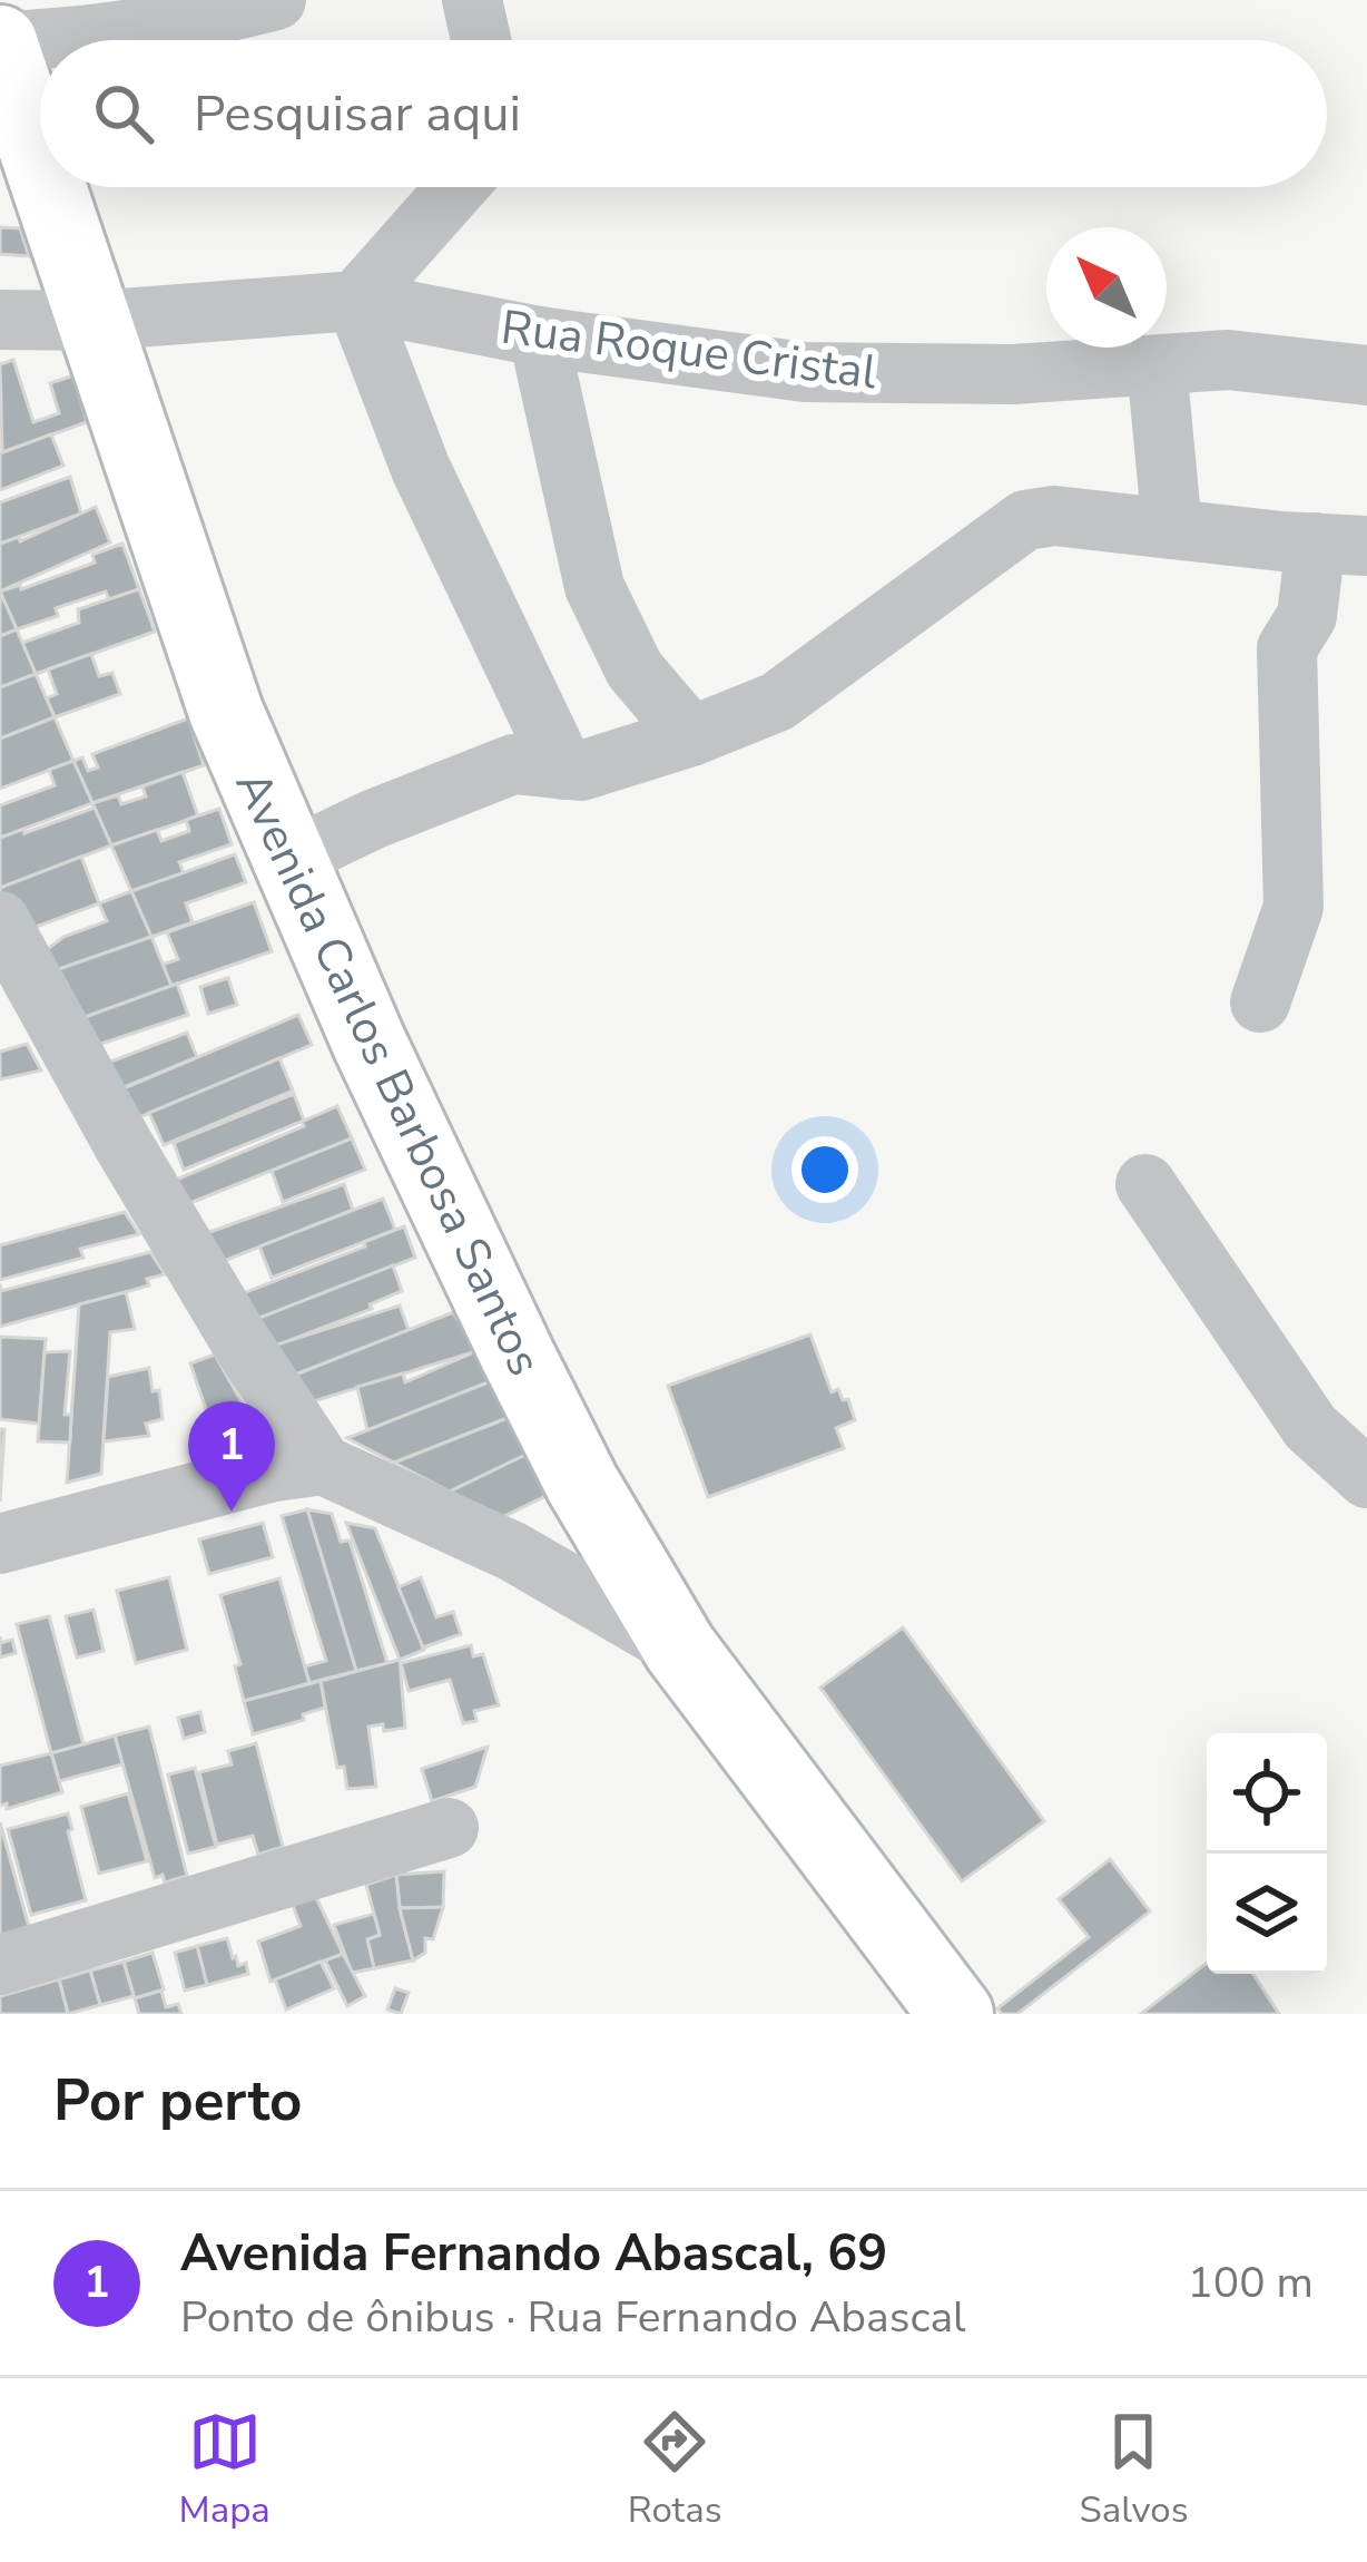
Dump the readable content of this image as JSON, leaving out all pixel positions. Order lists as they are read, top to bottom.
{
  "streets": {
    "main road": ["Avenida Carlos Barbosa Santos"],
    "street": ["Rua Roque Cristal"]
  },
  "crossings": [
    ["Rua Roque Cristal", "Avenida Carlos Barbosa Santos"]
  ],
  "north": "top left",
  "page": {
    "search": "Pesquisar aqui",
    "pins": "1",
    "heading": "Por perto",
    "list": [
      {
        "mark": "1",
        "name": "Avenida Fernando Abascal, 69",
        "note": "Ponto de ônibus · Rua Fernando Abascal",
        "value": "100 m"
      }
    ],
    "nav": ["Mapa", "Rotas", "Salvos"]
  }
}
